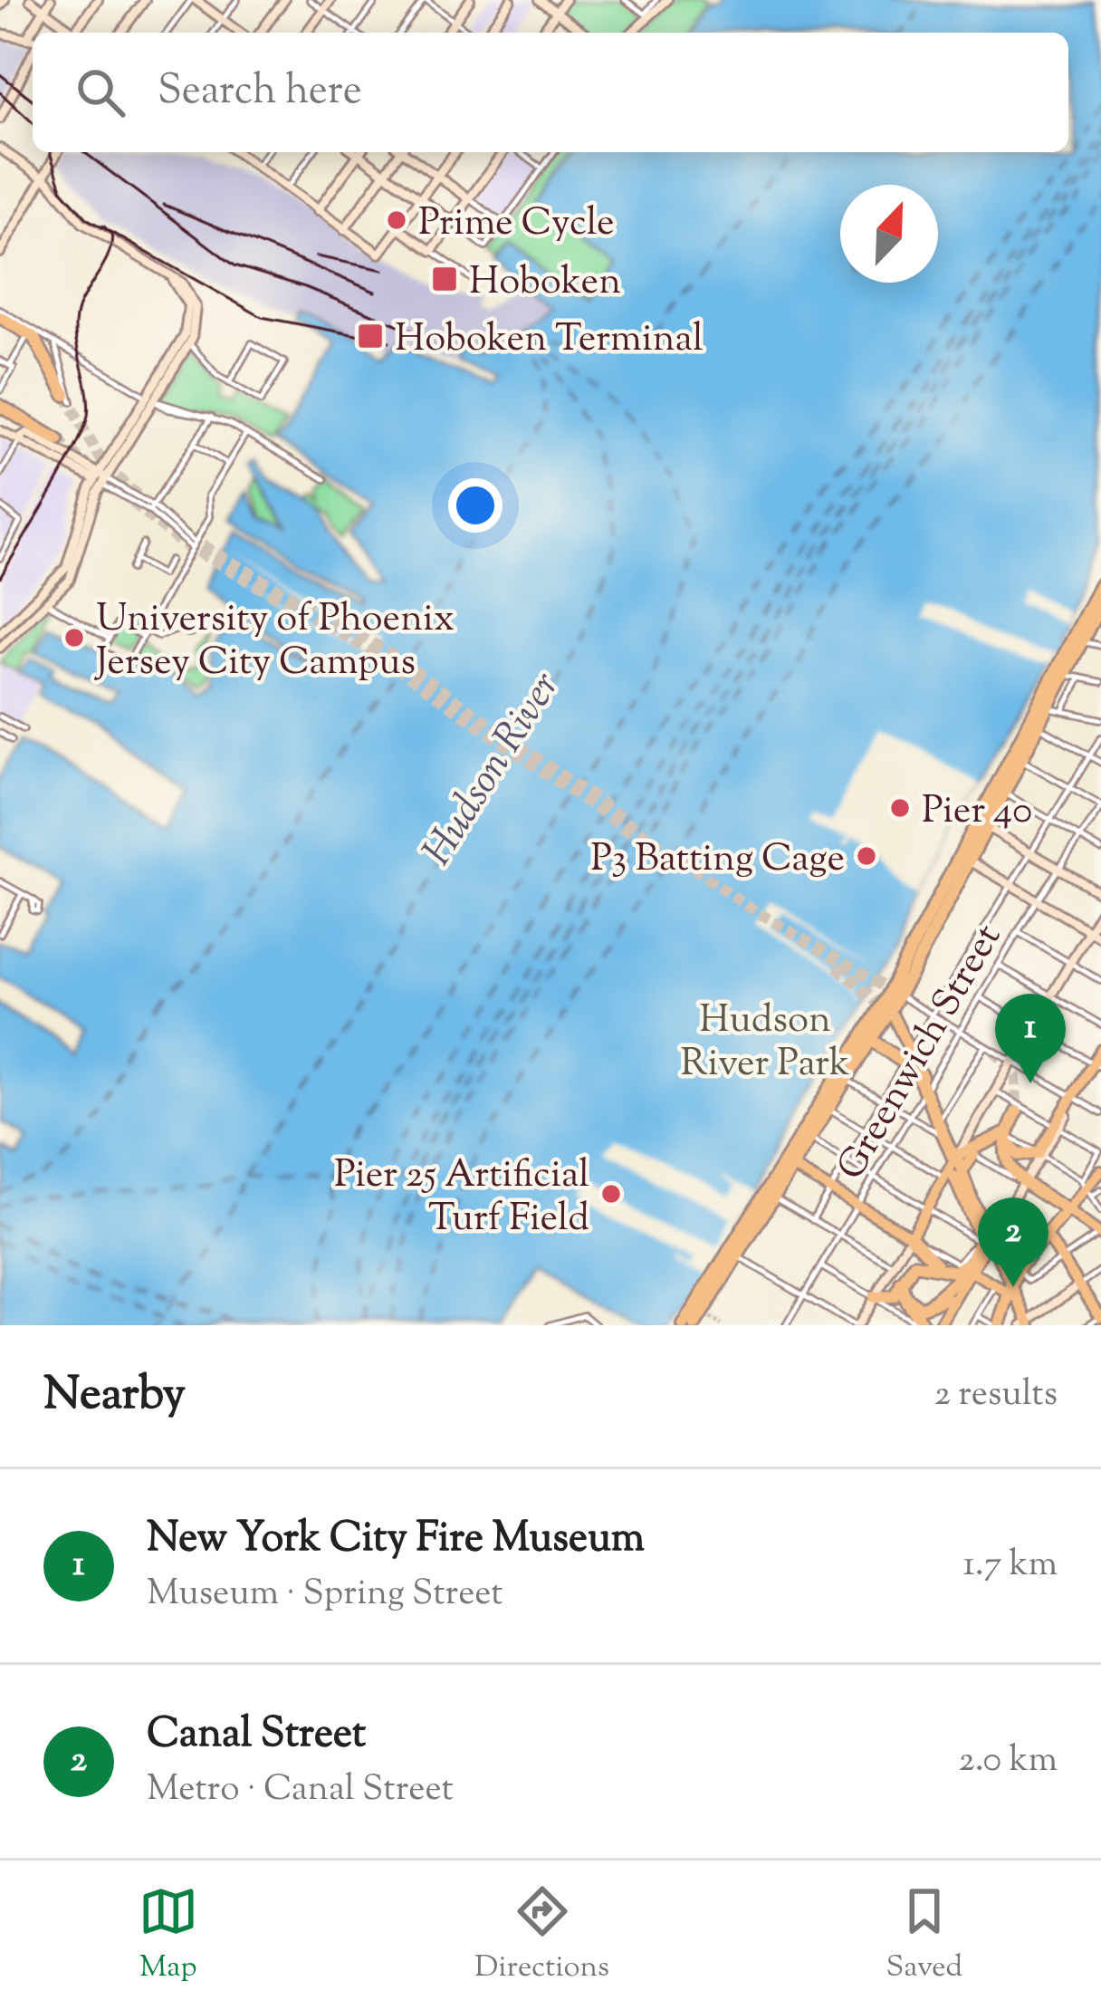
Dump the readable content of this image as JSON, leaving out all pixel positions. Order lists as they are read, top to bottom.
{
  "streets": {
    "street": ["Greenwich Street"]
  },
  "water": ["Hudson River"],
  "parks": ["Hudson River Park"],
  "places": {
    "other": [
      "Prime Cycle",
      "University of Phoenix Jersey City Campus",
      "Pier 40",
      "P3 Batting Cage",
      "Pier 25 Artificial Turf Field"
    ],
    "transit": ["Hoboken", "Hoboken Terminal"]
  },
  "north": "top right",
  "page": {
    "search": "Search here",
    "pins": ["1", "2"],
    "heading": ["Nearby", "2 results"],
    "list": [
      {
        "mark": "1",
        "name": "New York City Fire Museum",
        "note": "Museum · Spring Street",
        "value": "1.7 km"
      },
      {
        "mark": "2",
        "name": "Canal Street",
        "note": "Metro · Canal Street",
        "value": "2.0 km"
      }
    ],
    "nav": ["Map", "Directions", "Saved"]
  }
}
